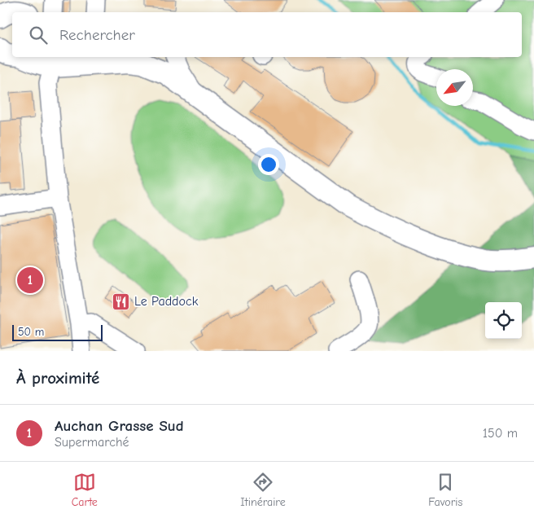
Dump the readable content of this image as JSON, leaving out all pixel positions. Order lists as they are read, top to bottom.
{
  "places": {
    "restaurant": ["Le Paddock"]
  },
  "scale_bar": "50 m",
  "north": "bottom left",
  "page": {
    "search": "Rechercher",
    "pins": "1",
    "scale": "50 m",
    "heading": "À proximité",
    "list": [
      {
        "mark": "1",
        "name": "Auchan Grasse Sud",
        "note": "Supermarché",
        "value": "150 m"
      }
    ],
    "nav": ["Carte", "Itinéraire", "Favoris"]
  }
}
